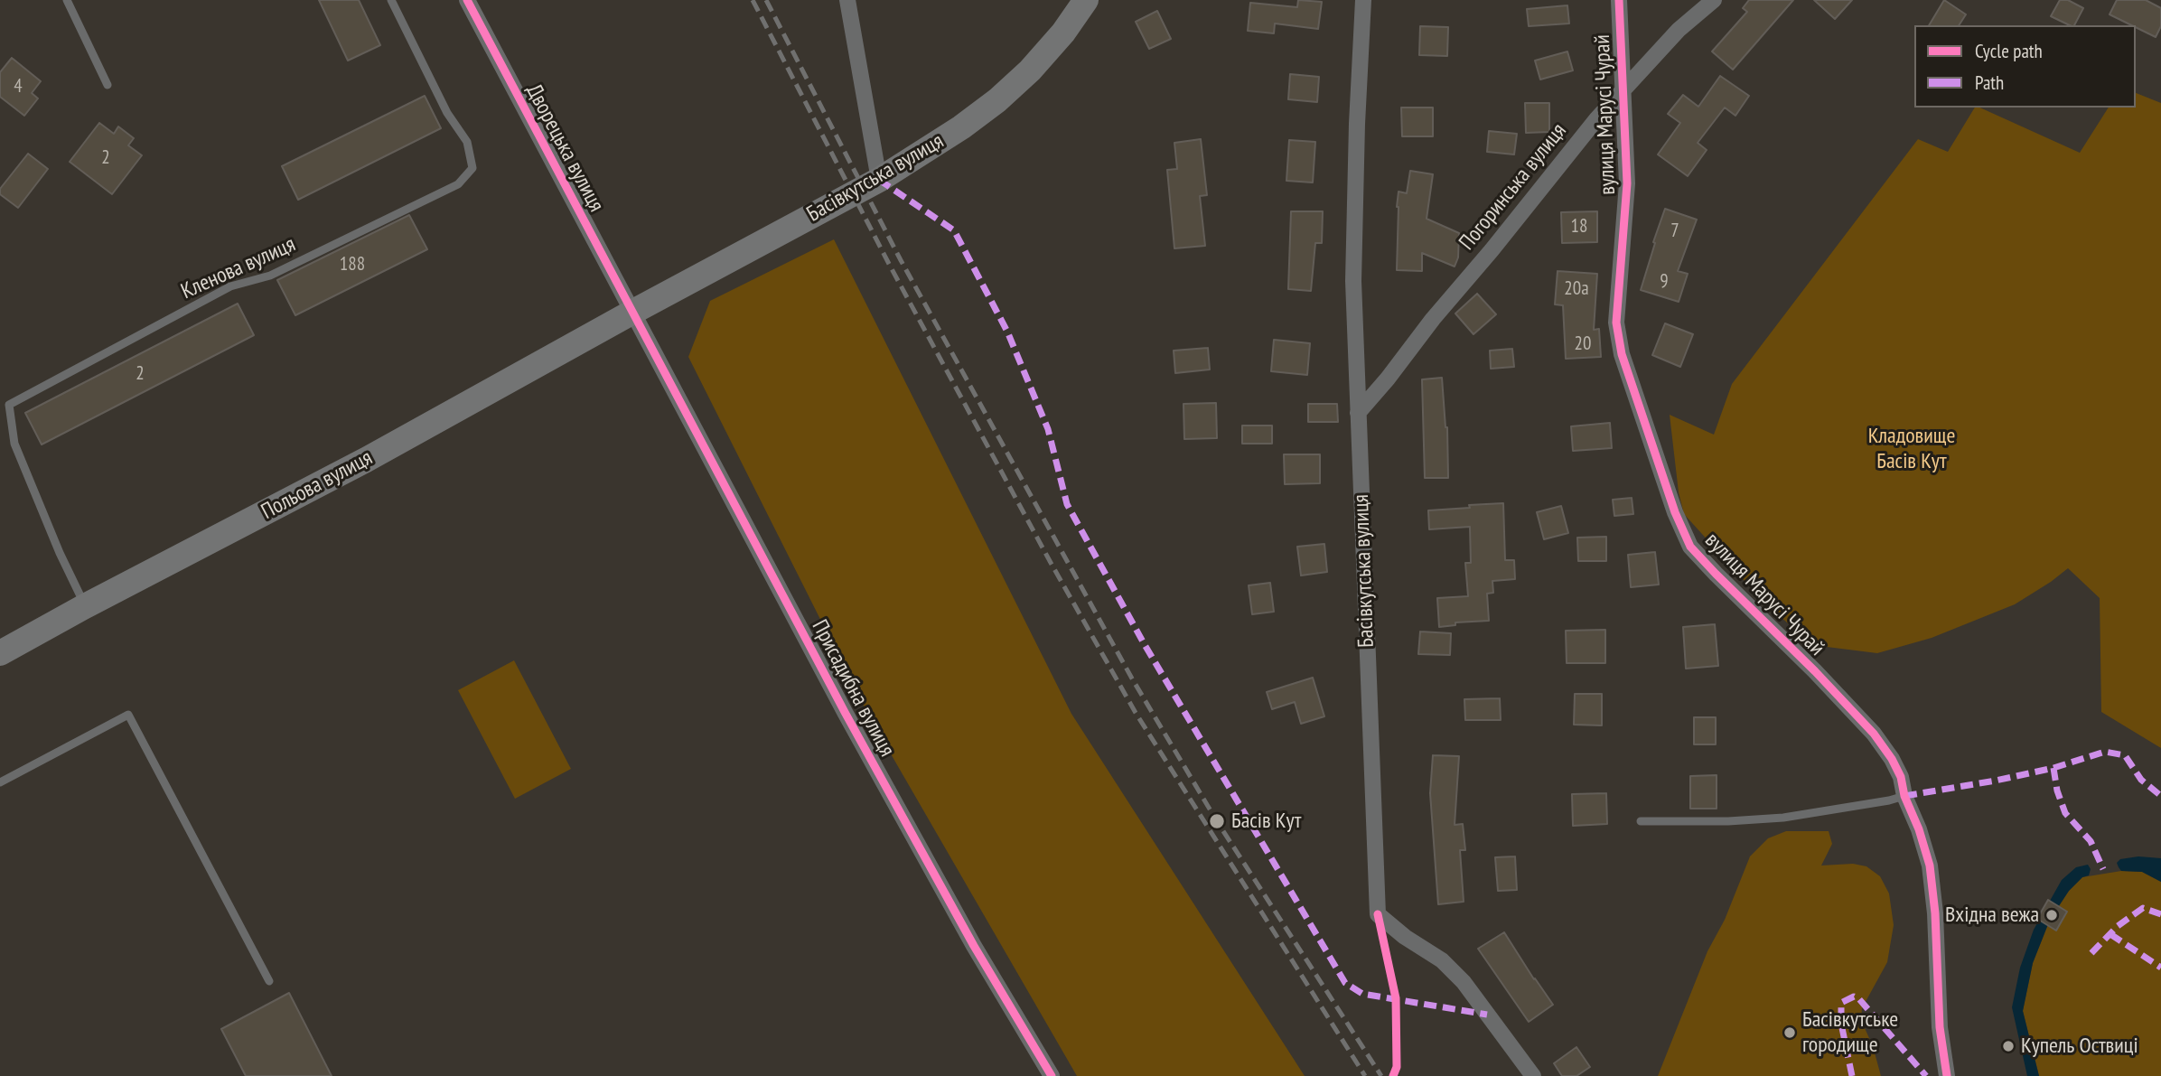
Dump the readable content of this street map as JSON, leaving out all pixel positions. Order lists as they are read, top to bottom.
{
  "streets": {
    "main road": ["Басівкутська вулиця", "Польова вулиця"],
    "street": [
      "вулиця Марусі Чурай",
      "Дворецька вулиця",
      "Погоринська вулиця",
      "Присадибна вулиця"
    ],
    "lane": ["Кленова вулиця"]
  },
  "crossings": [
    ["вулиця Марусі Чурай", "Погоринська вулиця"],
    ["Дворецька вулиця", "Басівкутська вулиця"],
    ["Дворецька вулиця", "Польова вулиця"],
    ["Дворецька вулиця", "Присадибна вулиця"],
    ["Басівкутська вулиця", "Погоринська вулиця"],
    ["Басівкутська вулиця", "Польова вулиця"],
    ["Басівкутська вулиця", "Присадибна вулиця"],
    ["Кленова вулиця", "Польова вулиця"],
    ["Польова вулиця", "Присадибна вулиця"]
  ],
  "parks": ["Кладовище Басів Кут"],
  "places": [
    "Басів Кут",
    "Вхідна вежа",
    "Басівкутське городище",
    "Купель Оствиці"
  ],
  "house_numbers": [
    "4",
    "2",
    "18",
    "7",
    "188",
    "9",
    "20а",
    "20",
    "2"
  ],
  "legend": ["Cycle path", "Path"]
}
